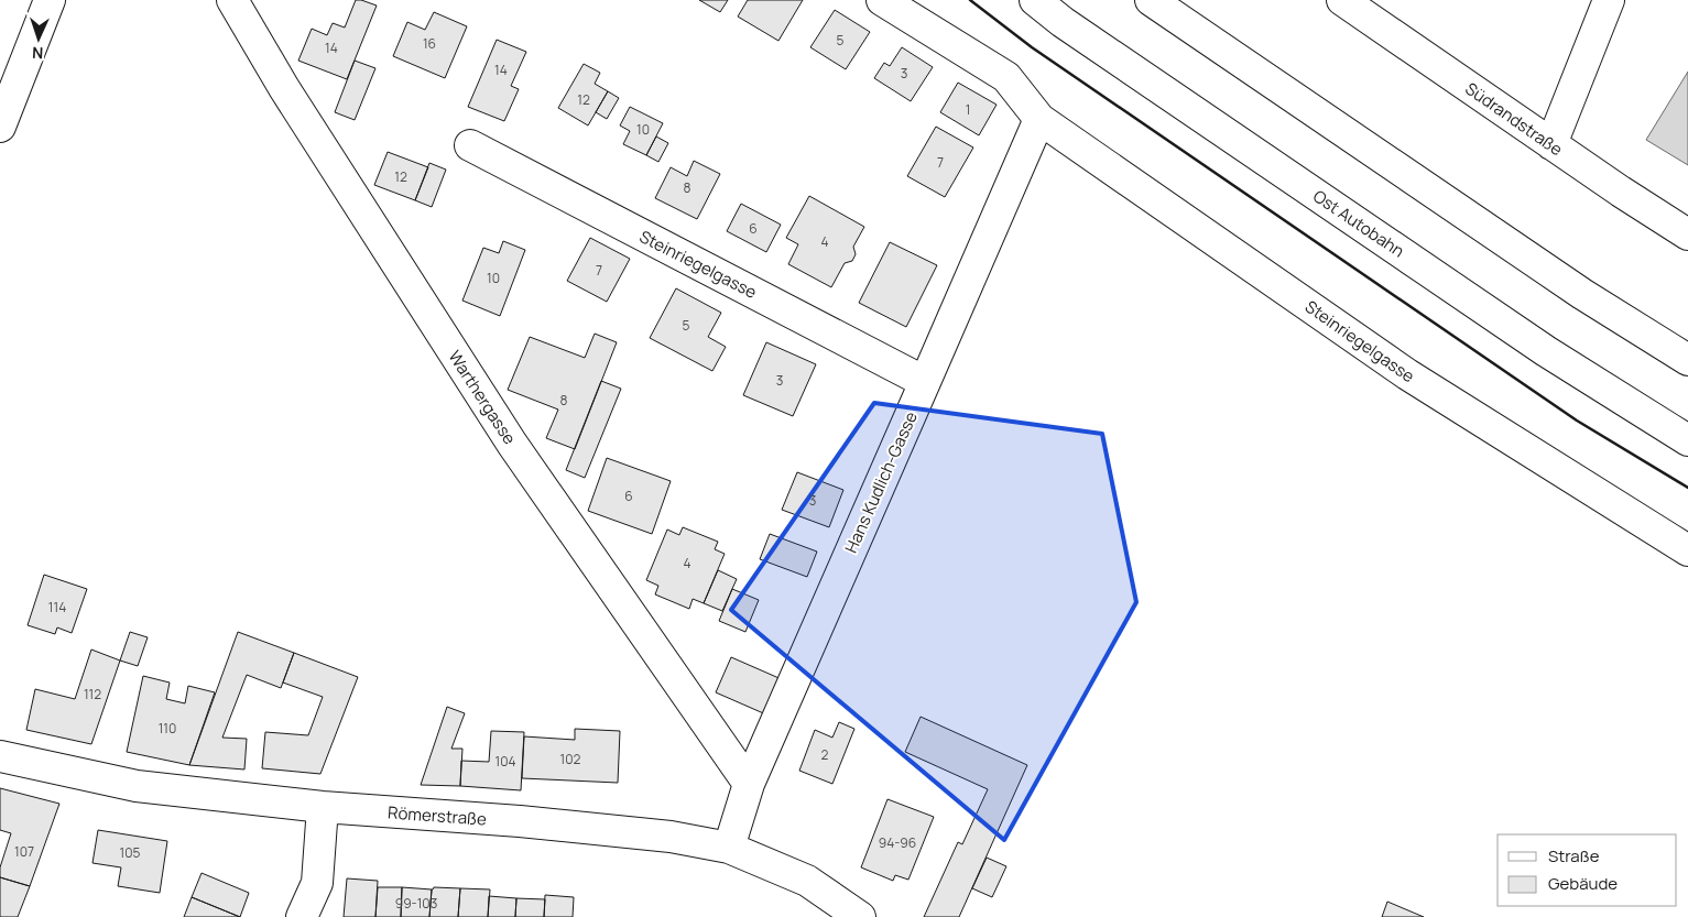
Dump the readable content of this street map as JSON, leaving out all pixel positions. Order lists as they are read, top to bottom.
{
  "streets": {
    "main road": [
      "Südrandstraße",
      "Ost Autobahn",
      "Steinriegelgasse",
      "Warthergasse",
      "Hans Kudlich-Gasse",
      "Römerstraße"
    ]
  },
  "crossings": [
    ["Steinriegelgasse", "Hans Kudlich-Gasse"],
    ["Warthergasse", "Hans Kudlich-Gasse"],
    ["Hans Kudlich-Gasse", "Römerstraße"]
  ],
  "house_numbers": [
    "5",
    "16",
    "14",
    "14",
    "3",
    "12",
    "1",
    "10",
    "7",
    "12",
    "8",
    "6",
    "4",
    "7",
    "10",
    "5",
    "3",
    "8",
    "6",
    "3",
    "4",
    "114",
    "112",
    "110",
    "2",
    "102",
    "104",
    "94-96",
    "107",
    "105",
    "99-103"
  ],
  "legend": ["Straße", "Gebäude"],
  "north": "bottom"
}
